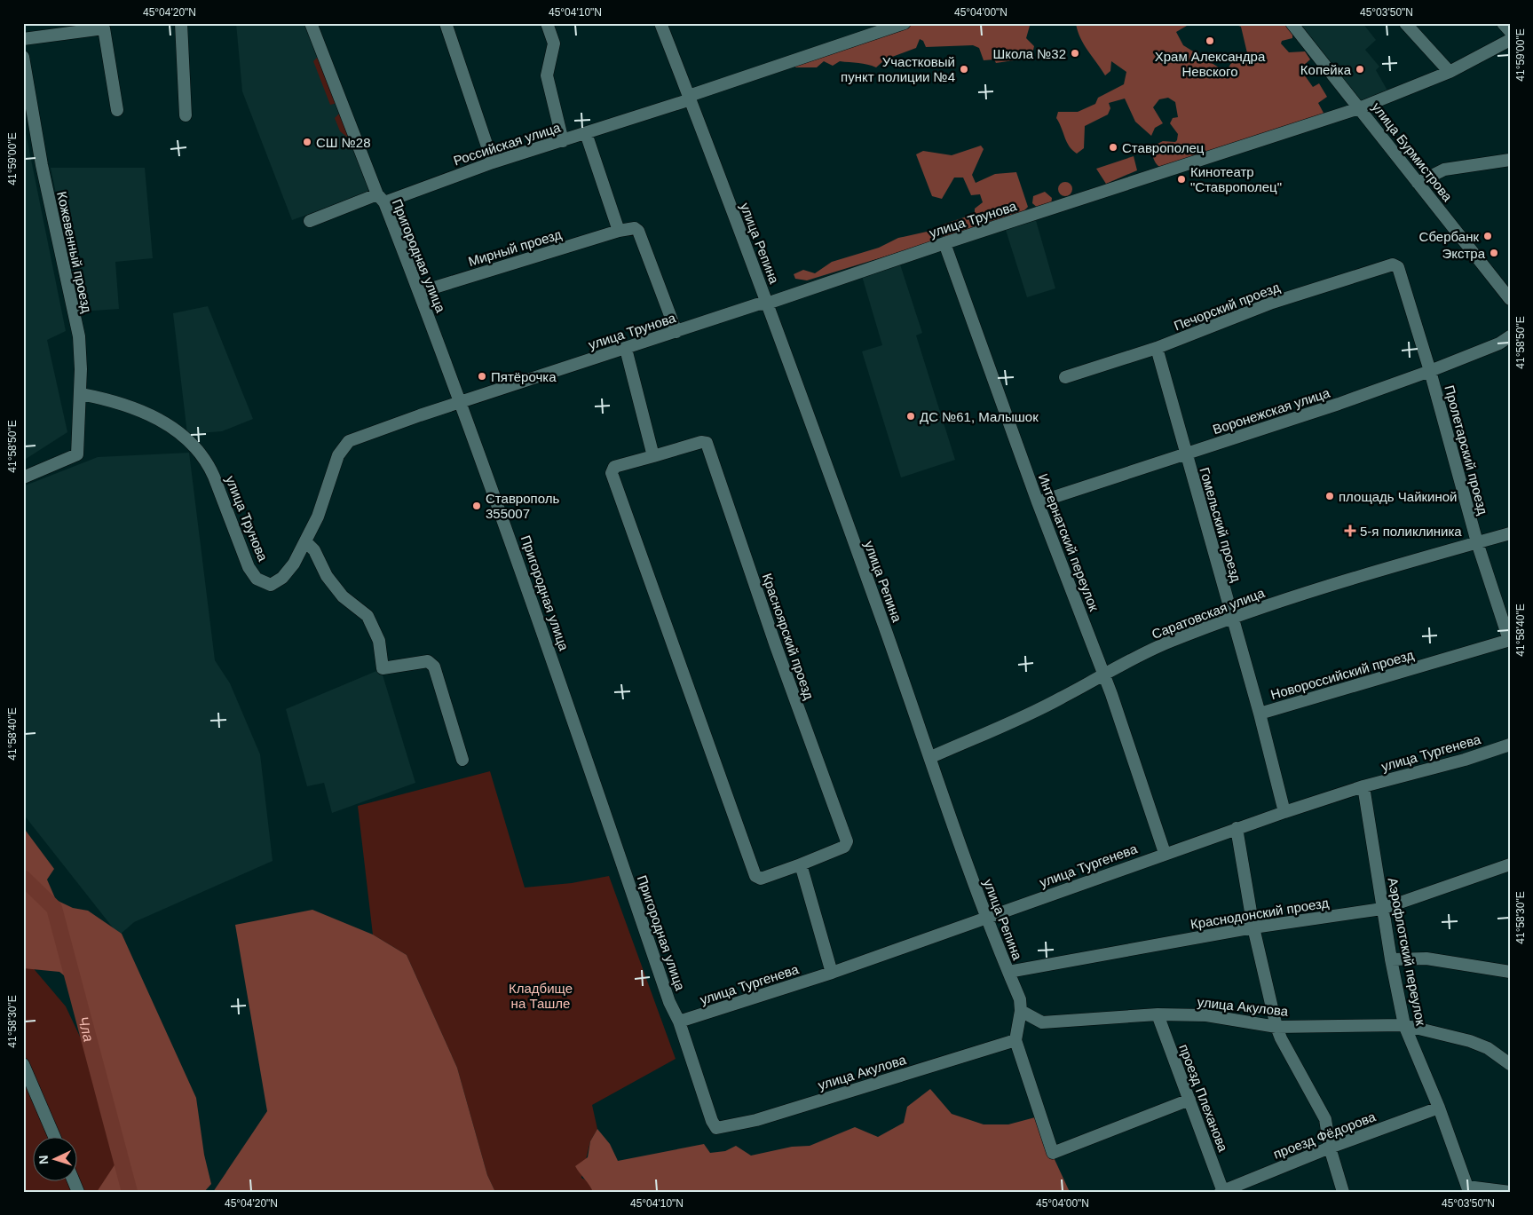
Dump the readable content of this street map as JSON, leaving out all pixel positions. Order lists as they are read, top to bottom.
{
  "streets": {
    "street": [
      "Российская улица",
      "улица Бурмистрова",
      "улица Трунова",
      "улица Репина",
      "Мирный проезд",
      "Кожевенный проезд",
      "Пригородная улица",
      "Печорский проезд",
      "Воронежская улица",
      "Пролетарский проезд",
      "Гомельский проезд",
      "Интернатский переулок",
      "Саратовская улица",
      "Красноярский проезд",
      "Новороссийский проезд",
      "улица Тургенева",
      "Краснодонский проезд",
      "Аэрофлотский переулок",
      "улица Акулова",
      "проезд Плеханова",
      "проезд Фёдорова"
    ]
  },
  "crossings": [
    ["Российская улица", "улица Репина"],
    ["Российская улица", "Пригородная улица"],
    ["улица Бурмистрова", "улица Трунова"],
    ["улица Трунова", "улица Репина"],
    ["улица Трунова", "Мирный проезд"],
    ["улица Трунова", "Кожевенный проезд"],
    ["улица Трунова", "Пригородная улица"],
    ["улица Трунова", "Интернатский переулок"],
    ["улица Репина", "Саратовская улица"],
    ["улица Репина", "улица Тургенева"],
    ["улица Репина", "Краснодонский проезд"],
    ["улица Репина", "улица Акулова"],
    ["улица Репина", "проезд Плеханова"],
    ["Мирный проезд", "Пригородная улица"],
    ["Пригородная улица", "улица Тургенева"],
    ["Пригородная улица", "улица Акулова"],
    ["Печорский проезд", "Пролетарский проезд"],
    ["Печорский проезд", "Гомельский проезд"],
    ["Воронежская улица", "Пролетарский проезд"],
    ["Воронежская улица", "Гомельский проезд"],
    ["Воронежская улица", "Интернатский переулок"],
    ["Пролетарский проезд", "Саратовская улица"],
    ["Пролетарский проезд", "Новороссийский проезд"],
    ["Гомельский проезд", "Саратовская улица"],
    ["Гомельский проезд", "Новороссийский проезд"],
    ["Гомельский проезд", "улица Тургенева"],
    ["Интернатский переулок", "Саратовская улица"],
    ["Интернатский переулок", "улица Тургенева"],
    ["улица Тургенева", "Аэрофлотский переулок"],
    ["Краснодонский проезд", "Аэрофлотский переулок"],
    ["Аэрофлотский переулок", "улица Акулова"],
    ["Аэрофлотский переулок", "проезд Фёдорова"],
    ["улица Акулова", "проезд Плеханова"],
    ["проезд Плеханова", "проезд Фёдорова"]
  ],
  "water": ["Чла"],
  "parks": ["Кладбище на Ташле"],
  "places": {
    "other": [
      "Храм Александра Невского",
      "Школа №32",
      "Участковый пункт полиции №4",
      "Копейка",
      "СШ №28",
      "Ставрополец",
      "Кинотеатр \"Ставрополец\"",
      "Сбербанк",
      "Экстра",
      "Пятёрочка",
      "ДС №61, Малышок",
      "площадь Чайкиной",
      "Ставрополь 355007"
    ],
    "health": ["5-я поликлиника"]
  },
  "north": "left",
  "coordinates": [
    "45°04'20\"N",
    "45°04'10\"N",
    "45°04'00\"N",
    "45°03'50\"N",
    "41°59'00\"E",
    "41°58'50\"E",
    "41°58'40\"E",
    "41°58'30\"E"
  ]
}
